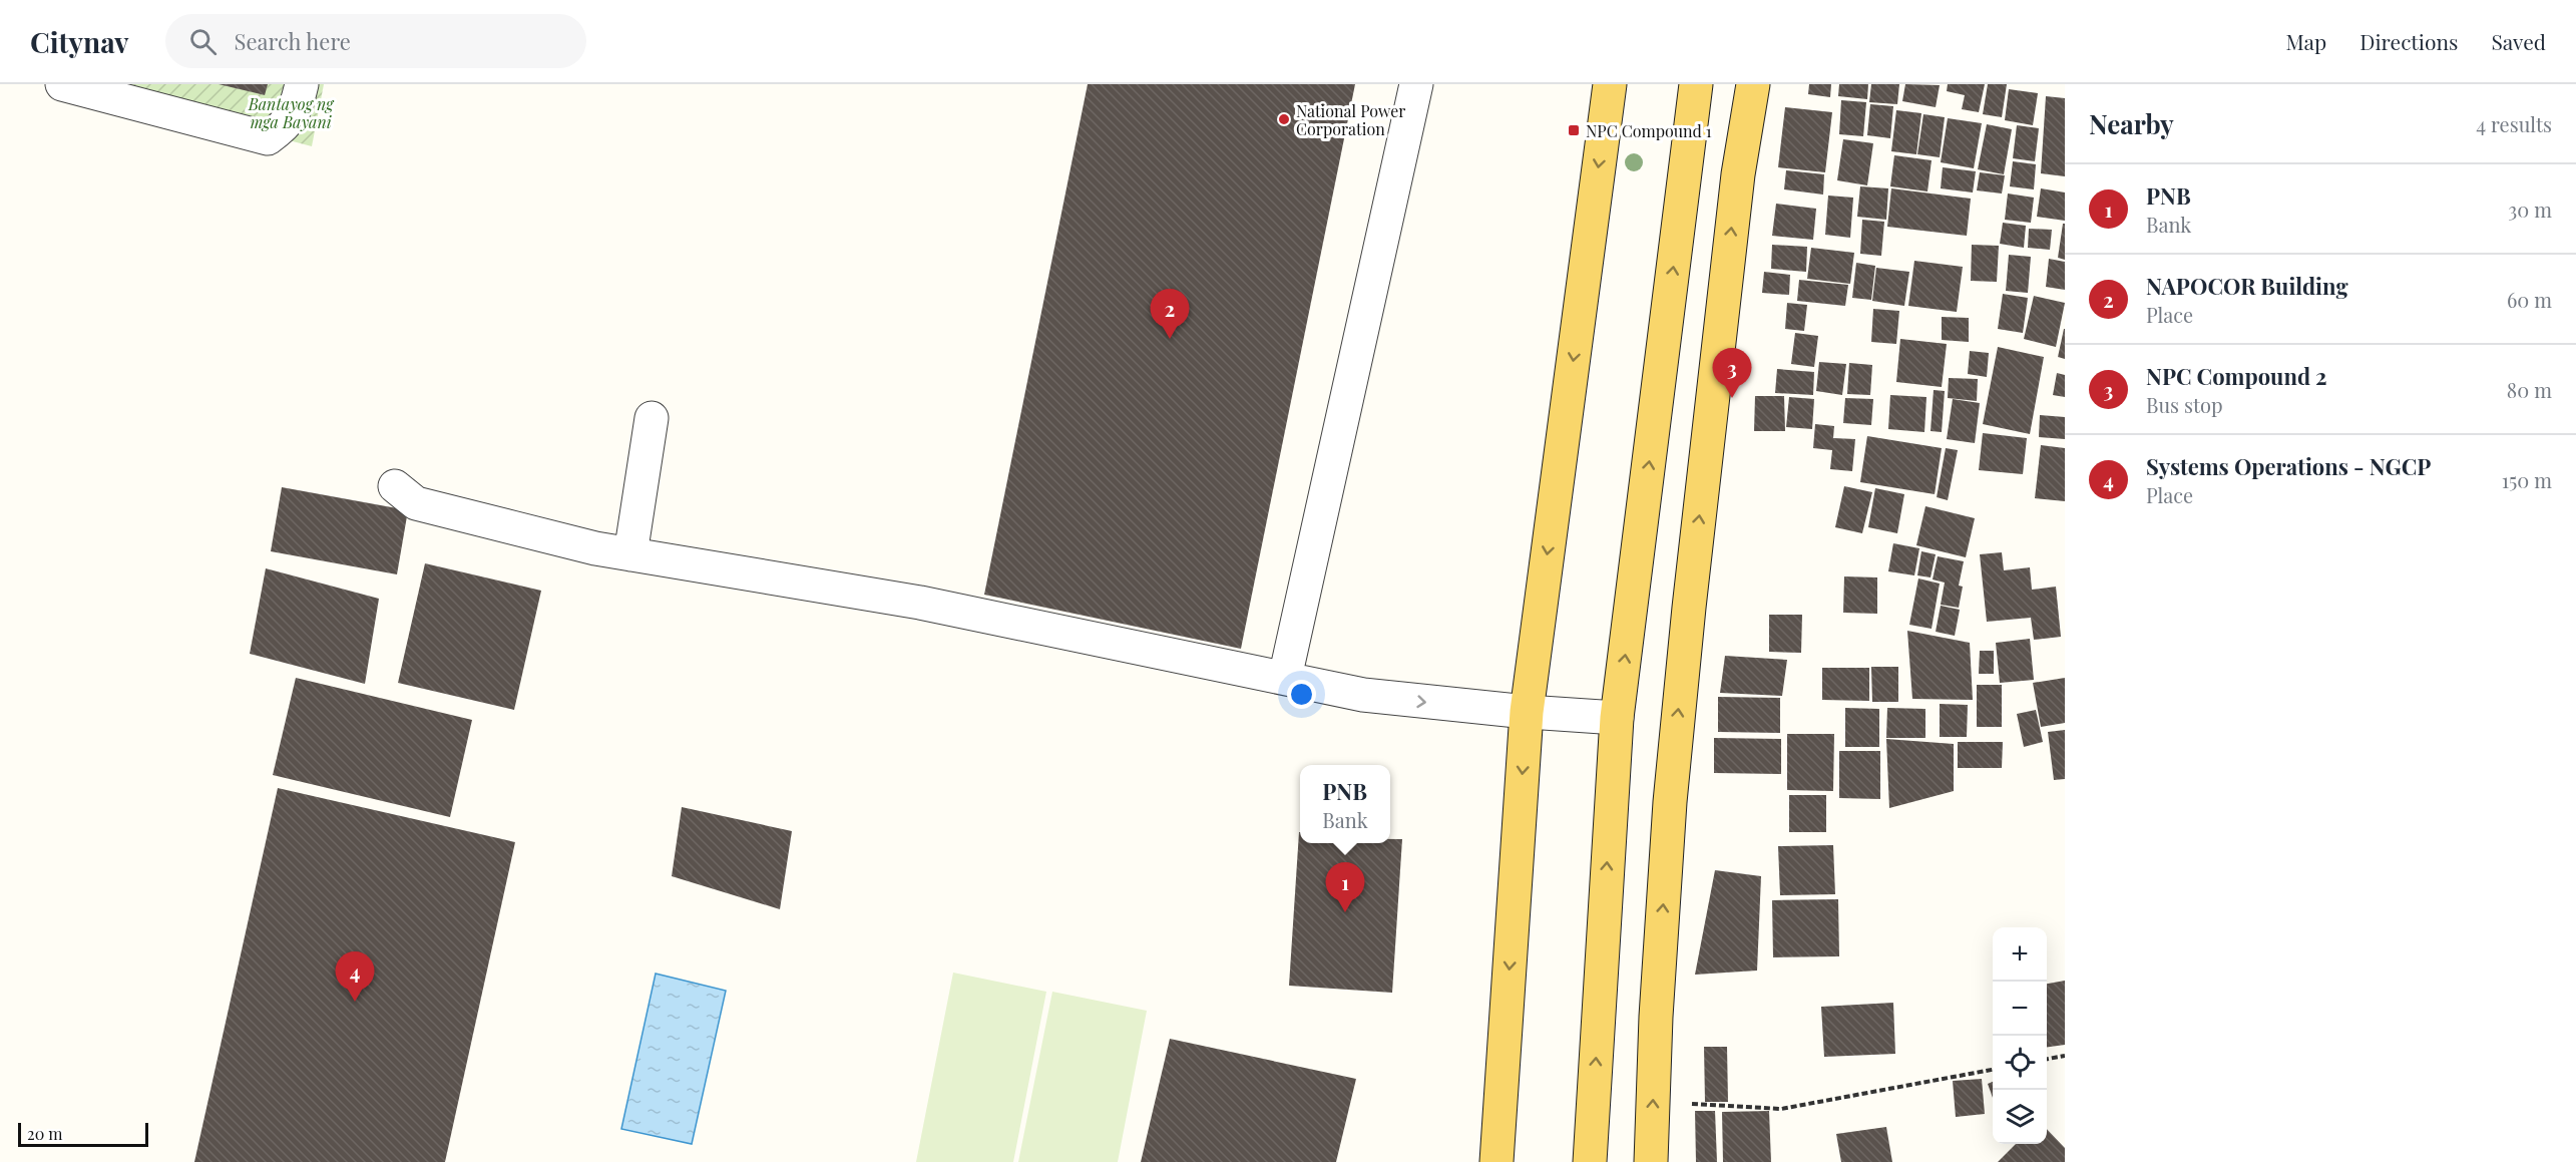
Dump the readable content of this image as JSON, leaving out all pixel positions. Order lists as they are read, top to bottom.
{
  "parks": ["Bantayog ng mga Bayani"],
  "places": {
    "other": ["National Power Corporation"],
    "transit": ["NPC Compound 1"]
  },
  "scale_bar": "20 m",
  "page": {
    "header": "Citynav",
    "search": "Search here",
    "nav": ["Map", "Directions", "Saved"],
    "heading": ["Nearby", "4 results"],
    "list": [
      {
        "mark": "1",
        "name": "PNB",
        "note": "Bank",
        "value": "30 m"
      },
      {
        "mark": "2",
        "name": "NAPOCOR Building",
        "note": "Place",
        "value": "60 m"
      },
      {
        "mark": "3",
        "name": "NPC Compound 2",
        "note": "Bus stop",
        "value": "80 m"
      },
      {
        "mark": "4",
        "name": "Systems Operations - NGCP",
        "note": "Place",
        "value": "150 m"
      }
    ],
    "pins": [
      "2",
      "3",
      "1",
      "4"
    ],
    "popup": ["PNB", "Bank"],
    "map_buttons": ["+", "−"],
    "scale": "20 m"
  }
}
